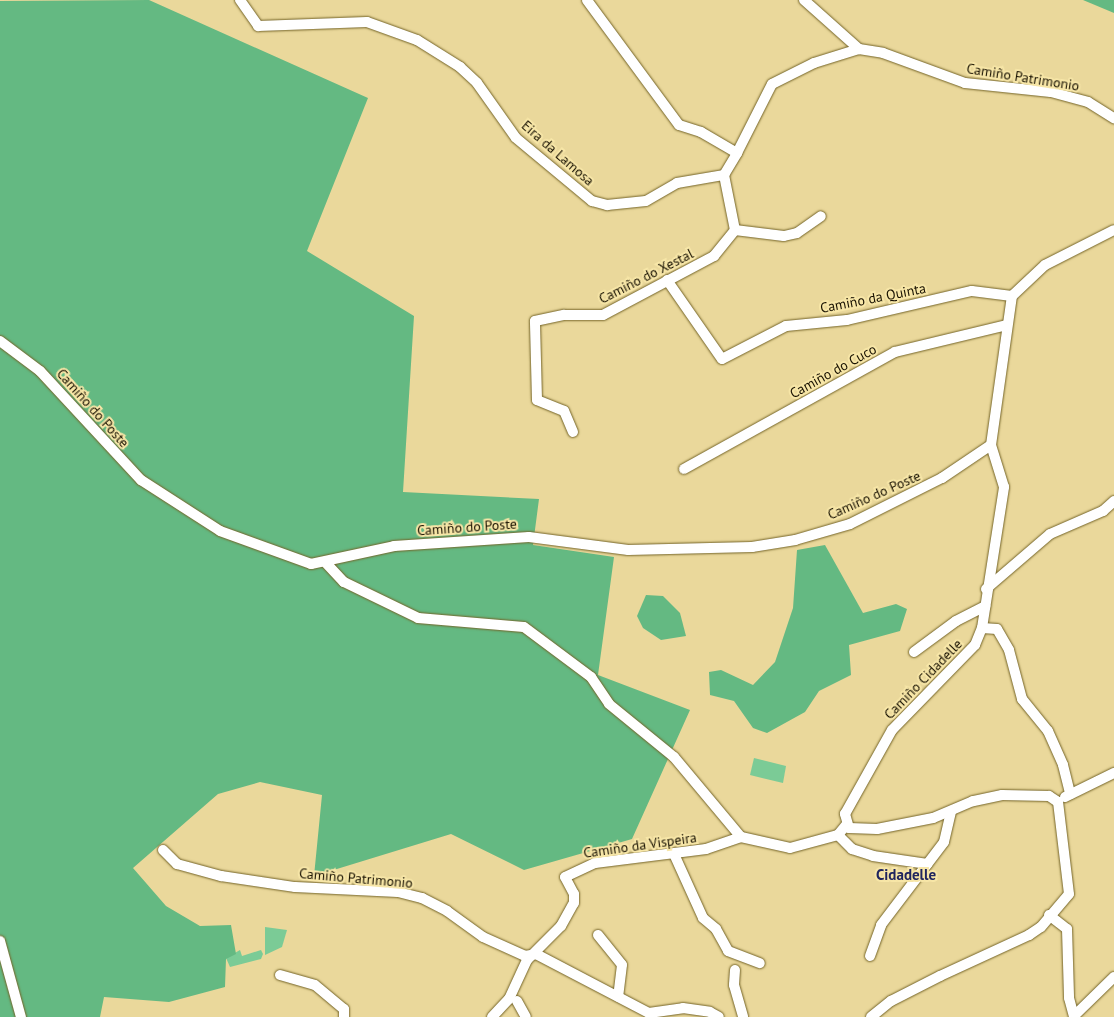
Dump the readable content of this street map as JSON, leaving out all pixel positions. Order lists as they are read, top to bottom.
{
  "streets": {
    "street": [
      "Camiño Patrimonio",
      "Eira da Lamosa",
      "Camiño do Xestal",
      "Camiño da Quinta",
      "Camiño do Cuco",
      "Camiño do Poste",
      "Camiño Cidadelle",
      "Camiño da Vispeira"
    ]
  },
  "crossings": [
    ["Camiño Patrimonio", "Camiño da Vispeira"],
    ["Camiño do Xestal", "Camiño da Quinta"],
    ["Camiño da Quinta", "Camiño Cidadelle"],
    ["Camiño do Cuco", "Camiño Cidadelle"],
    ["Camiño do Poste", "Camiño Cidadelle"]
  ],
  "districts": ["Cidadelle"]
}
